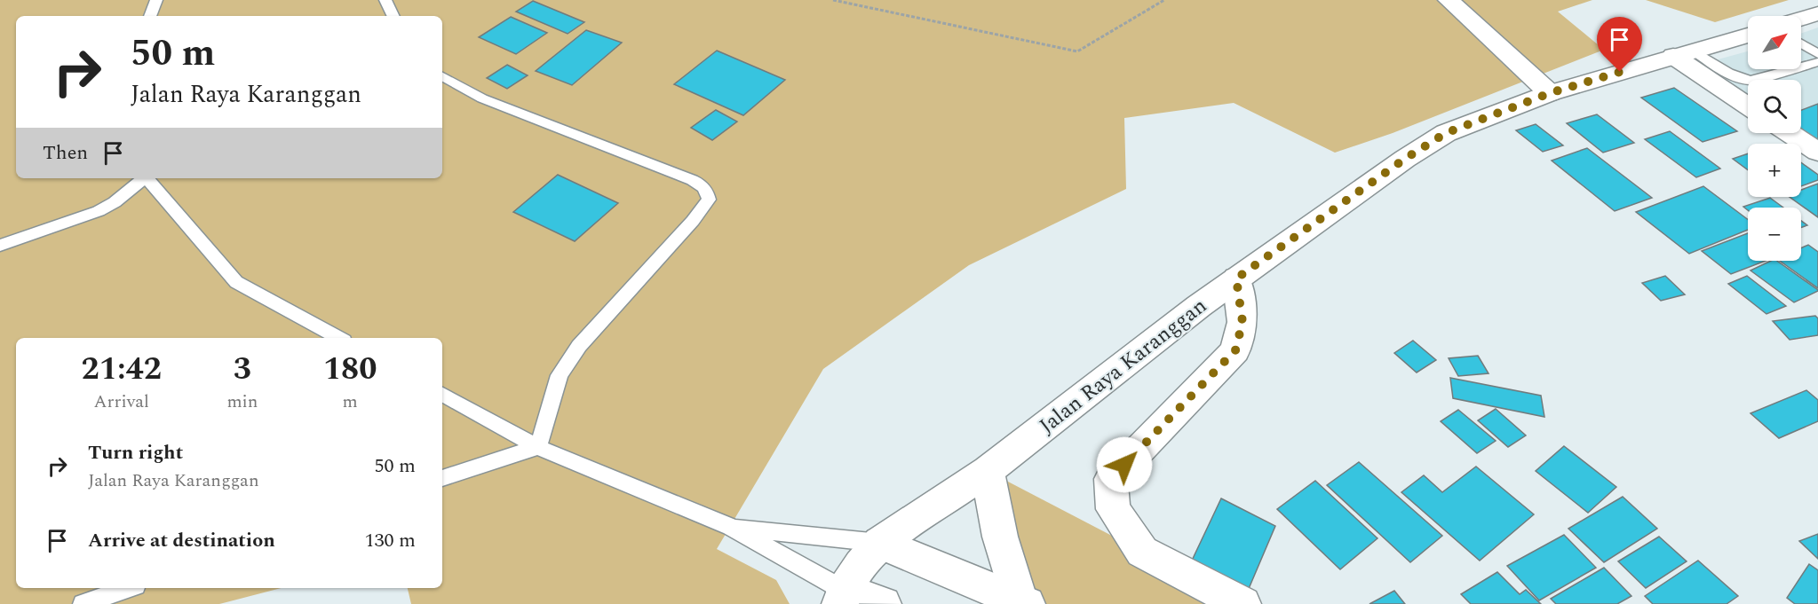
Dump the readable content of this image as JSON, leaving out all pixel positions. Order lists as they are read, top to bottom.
{
  "streets": {
    "main road": ["Jalan Raya Karanggan"]
  },
  "north": "top right",
  "page": {
    "map_buttons": ["+", "−"],
    "turn": ["50 m", "Jalan Raya Karanggan"],
    "then": "Then",
    "eta": [
      "21:42",
      "Arrival",
      "3",
      "min",
      "180",
      "m"
    ],
    "list": [
      {
        "name": "Turn right",
        "note": "Jalan Raya Karanggan",
        "value": "50 m"
      },
      {
        "name": "Arrive at destination",
        "value": "130 m"
      }
    ]
  }
}
